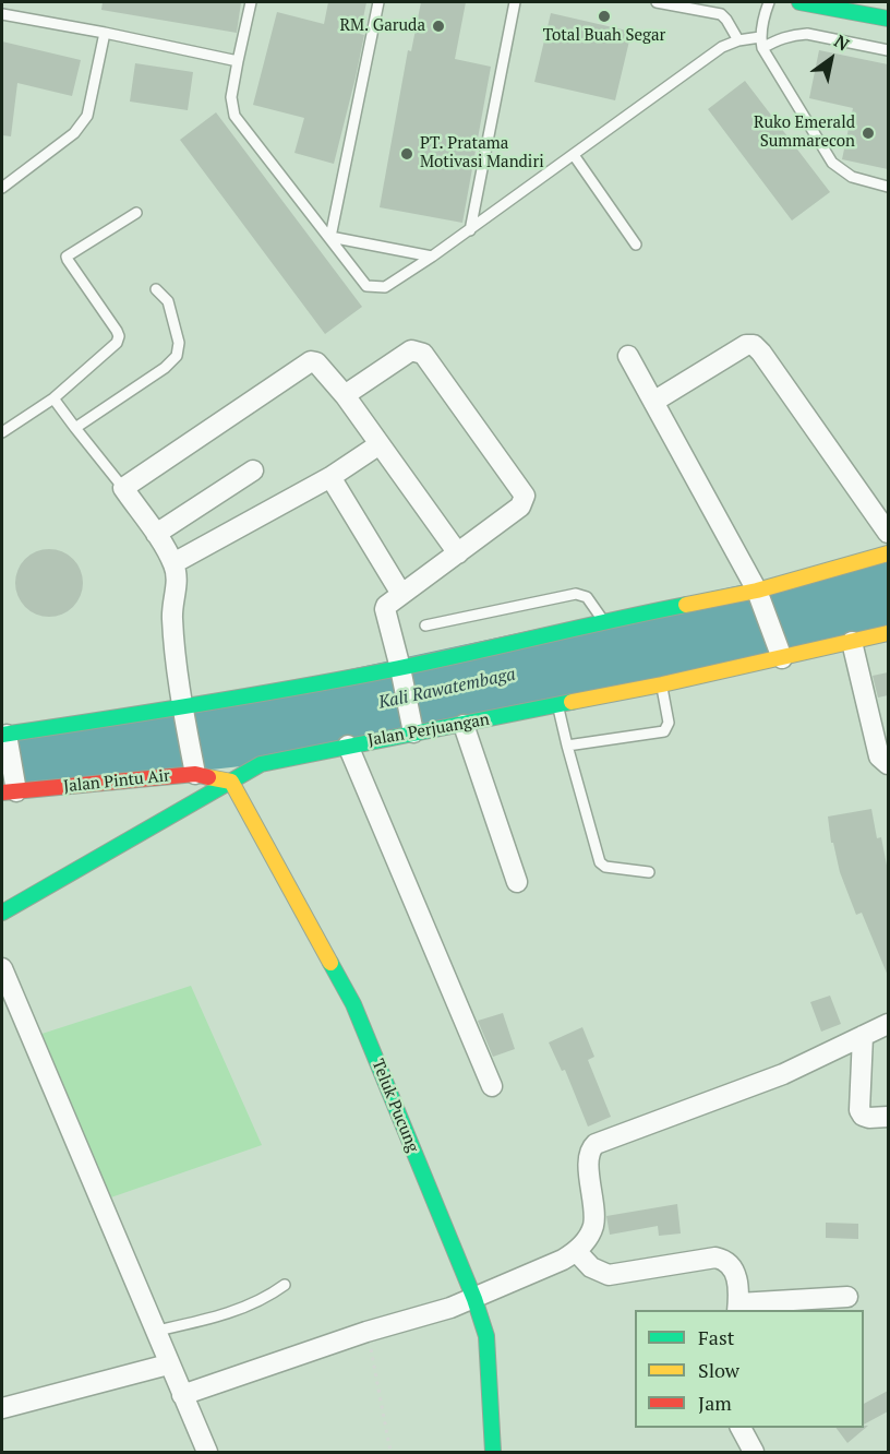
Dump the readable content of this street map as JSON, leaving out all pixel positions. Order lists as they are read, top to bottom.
{
  "streets": {
    "street": ["Jalan Perjuangan", "Jalan Pintu Air", "Teluk Pucung"]
  },
  "crossings": [
    ["Jalan Perjuangan", "Jalan Pintu Air"],
    ["Jalan Perjuangan", "Teluk Pucung"],
    ["Jalan Pintu Air", "Teluk Pucung"]
  ],
  "water": ["Kali Rawatembaga"],
  "places": [
    "Total Buah Segar",
    "RM. Garuda",
    "Ruko Emerald Summarecon",
    "PT. Pratama Motivasi Mandiri"
  ],
  "legend": ["Fast", "Slow", "Jam"],
  "north": "top right"
}
